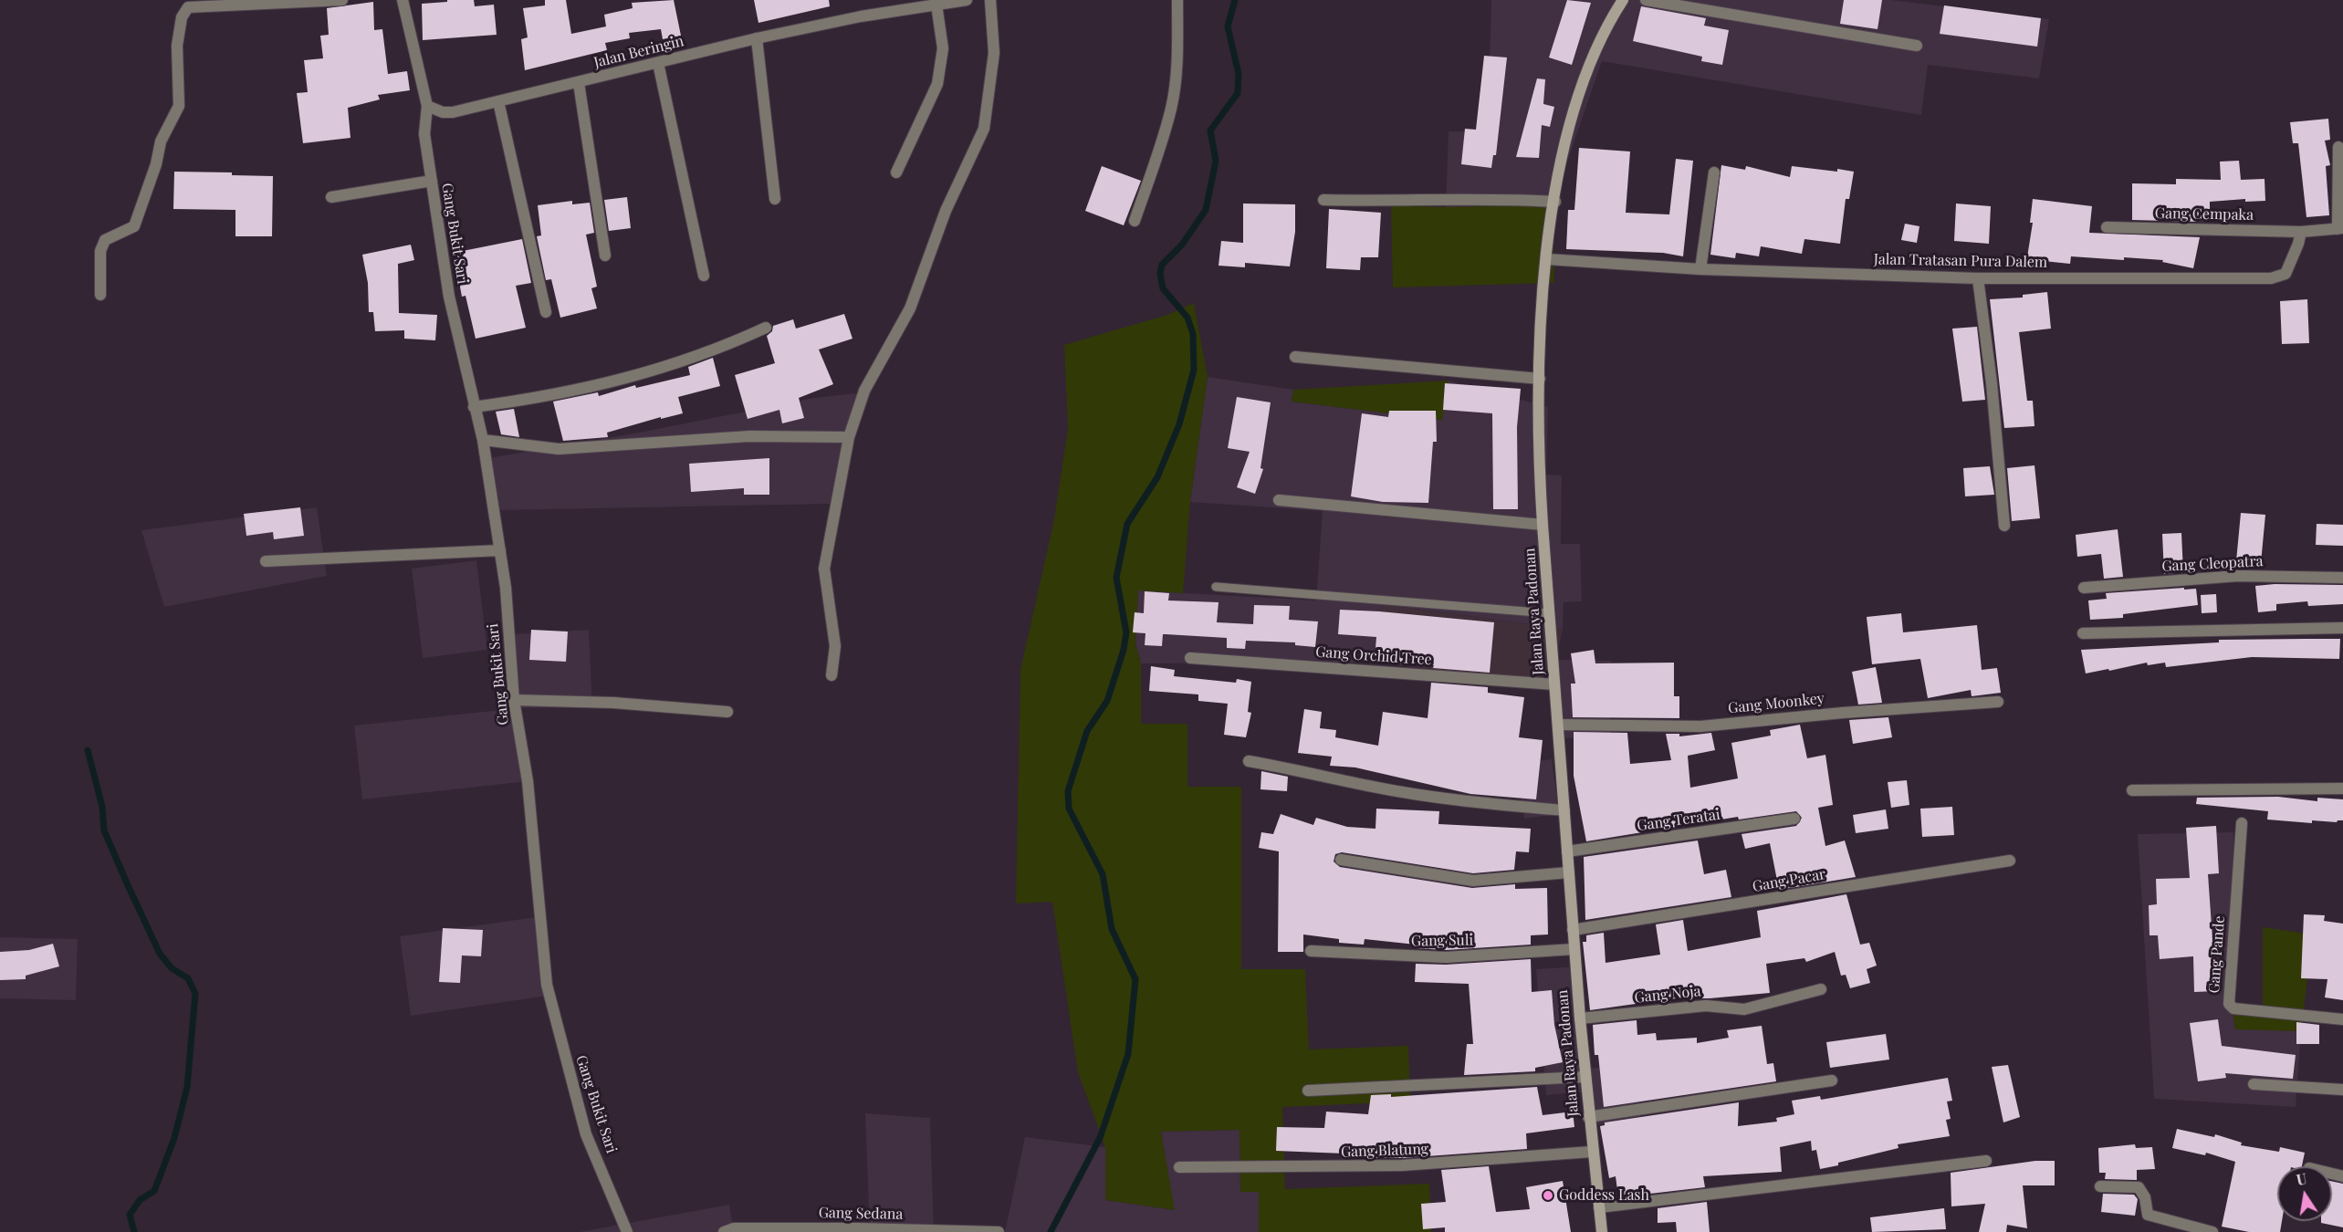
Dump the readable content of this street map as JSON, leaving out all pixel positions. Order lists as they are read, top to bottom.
{
  "streets": {
    "main road": ["Jalan Raya Padonan"],
    "street": [
      "Jalan Beringin",
      "Gang Cempaka",
      "Gang Bukit Sari",
      "Jalan Tratasan Pura Dalem",
      "Gang Cleopatra",
      "Gang Orchid Tree",
      "Gang Moonkey",
      "Gang Teratai",
      "Gang Pacar",
      "Gang Suli",
      "Gang Pande",
      "Gang Noja",
      "Gang Blatung",
      "Gang Sedana"
    ]
  },
  "crossings": [
    ["Jalan Beringin", "Gang Bukit Sari"],
    ["Gang Cempaka", "Jalan Tratasan Pura Dalem"],
    ["Jalan Tratasan Pura Dalem", "Jalan Raya Padonan"],
    ["Jalan Raya Padonan", "Gang Orchid Tree"],
    ["Jalan Raya Padonan", "Gang Moonkey"],
    ["Jalan Raya Padonan", "Gang Teratai"],
    ["Jalan Raya Padonan", "Gang Pacar"],
    ["Jalan Raya Padonan", "Gang Suli"],
    ["Jalan Raya Padonan", "Gang Noja"],
    ["Jalan Raya Padonan", "Gang Blatung"]
  ],
  "places": ["Goddess Lash"],
  "north": "top"
}
